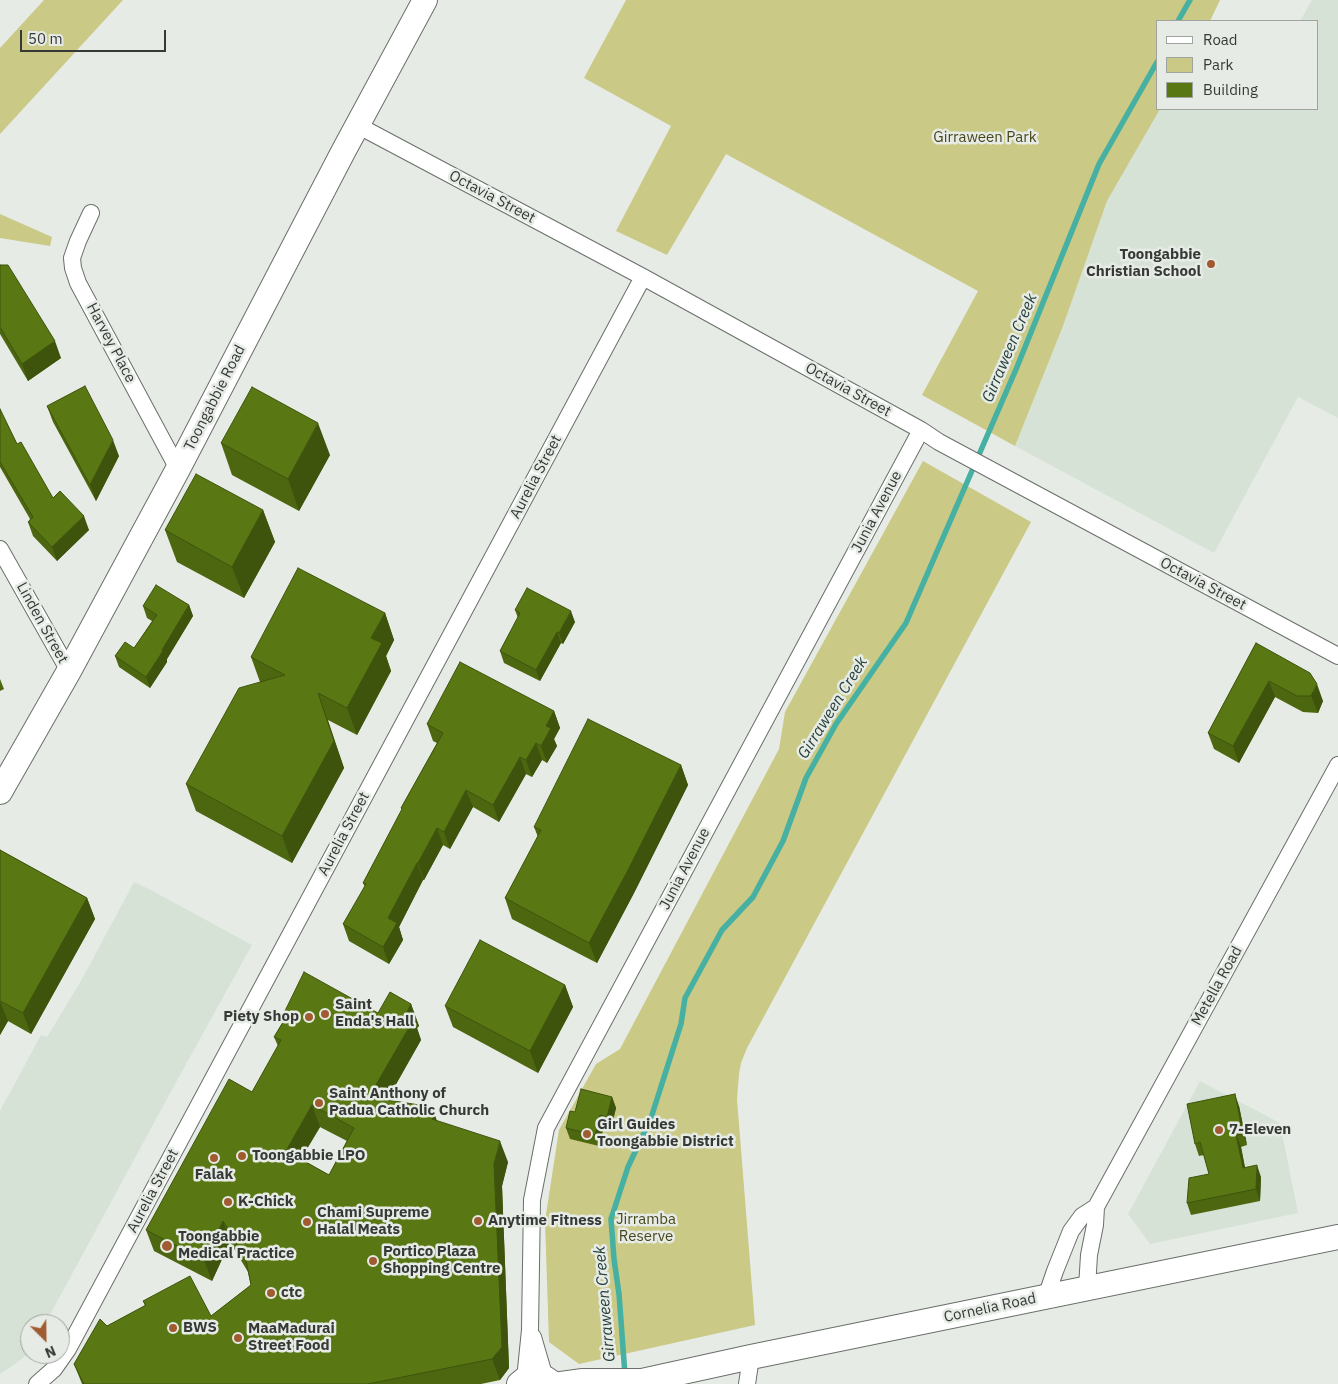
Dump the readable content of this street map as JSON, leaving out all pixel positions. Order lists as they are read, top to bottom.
{
  "streets": {
    "main road": ["Toongabbie Road", "Cornelia Road"],
    "street": [
      "Octavia Street",
      "Harvey Place",
      "Aurelia Street",
      "Junia Avenue",
      "Linden Street",
      "Metella Road"
    ]
  },
  "crossings": [
    ["Octavia Street", "Toongabbie Road"],
    ["Octavia Street", "Aurelia Street"],
    ["Octavia Street", "Junia Avenue"],
    ["Harvey Place", "Toongabbie Road"],
    ["Toongabbie Road", "Linden Street"],
    ["Junia Avenue", "Cornelia Road"],
    ["Metella Road", "Cornelia Road"]
  ],
  "water": ["Girraween Creek"],
  "parks": ["Girraween Park", "Jirramba Reserve"],
  "places": [
    "Toongabbie Christian School",
    "Saint Enda's Hall",
    "Piety Shop",
    "Saint Anthony of Padua Catholic Church",
    "7-Eleven",
    "Girl Guides Toongabbie District",
    "Toongabbie LPO",
    "Falak",
    "K-Chick",
    "Anytime Fitness",
    "Chami Supreme Halal Meats",
    "Toongabbie Medical Practice",
    "Portico Plaza Shopping Centre",
    "ctc",
    "BWS",
    "MaaMadurai Street Food"
  ],
  "legend": ["Road", "Park", "Building"],
  "scale_bar": "50 m",
  "north": "bottom right"
}
